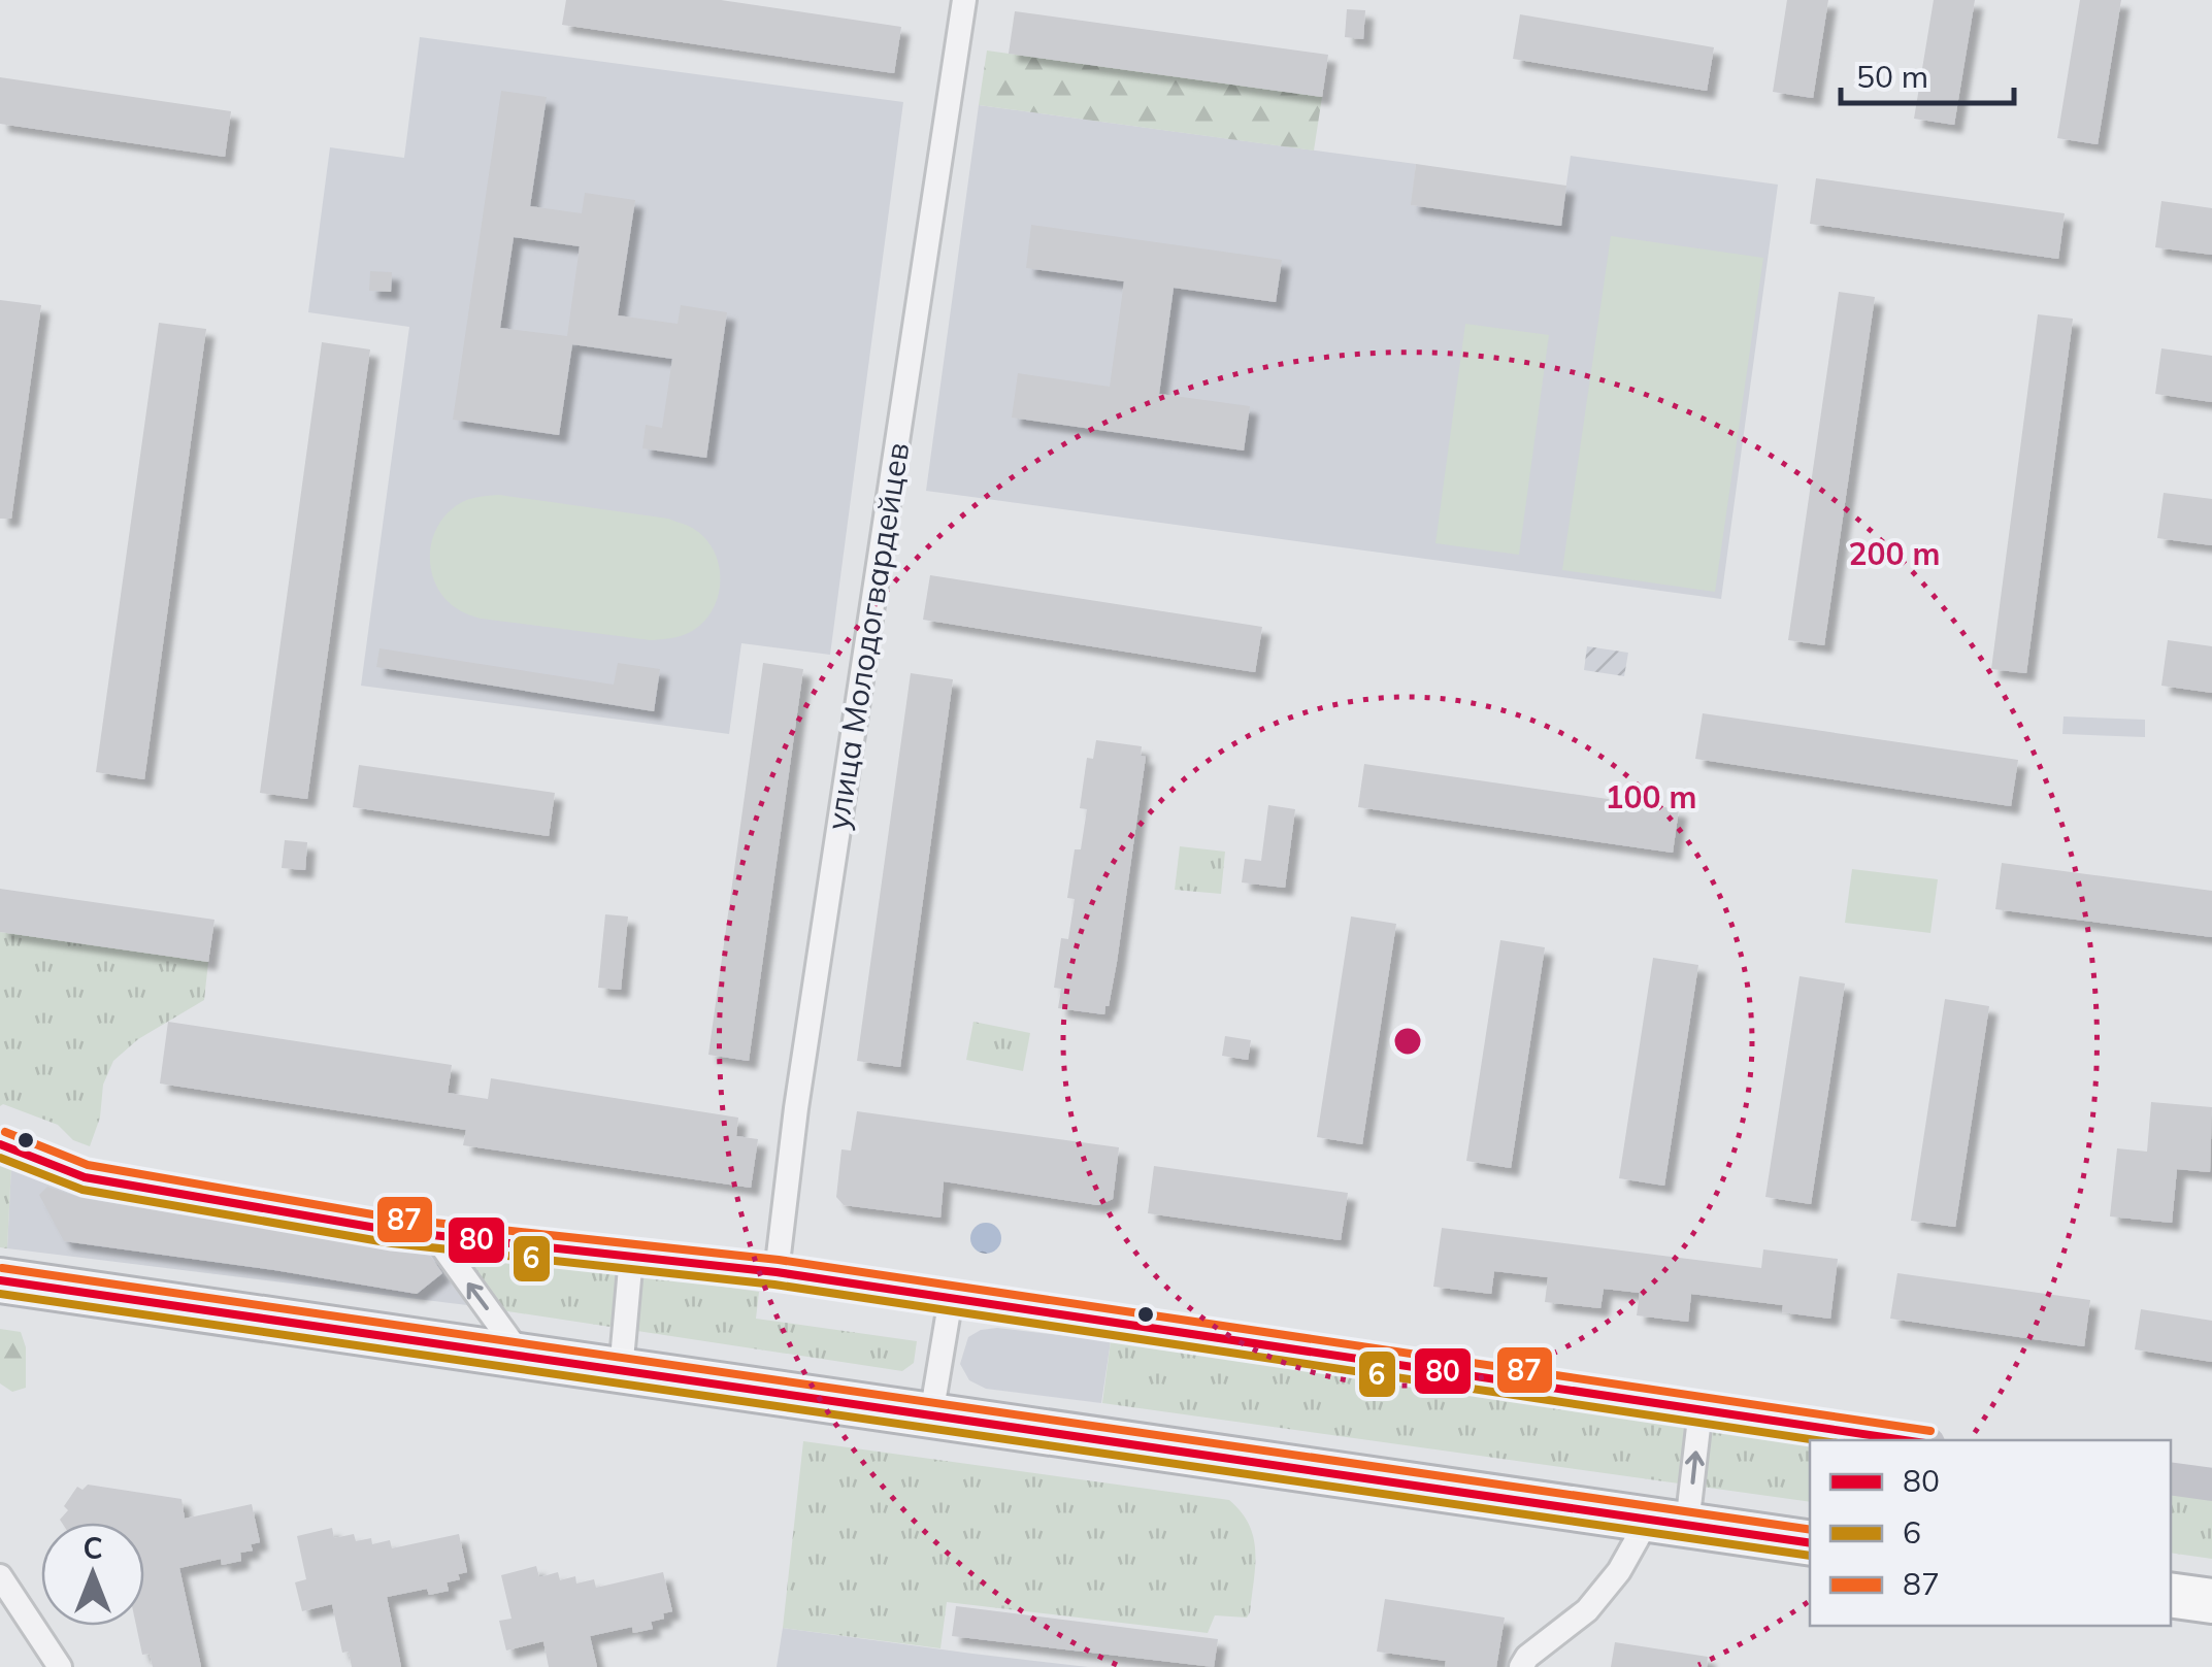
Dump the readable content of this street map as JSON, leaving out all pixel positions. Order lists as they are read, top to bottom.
{
  "streets": {
    "street": ["улица Молодогвардейцев"]
  },
  "lines": ["transit line 87", "transit line 80", "transit line 6"],
  "legend": ["80", "6", "87"],
  "scale_bar": "50 m",
  "north": "top",
  "rings": ["200 m", "100 m"]
}
